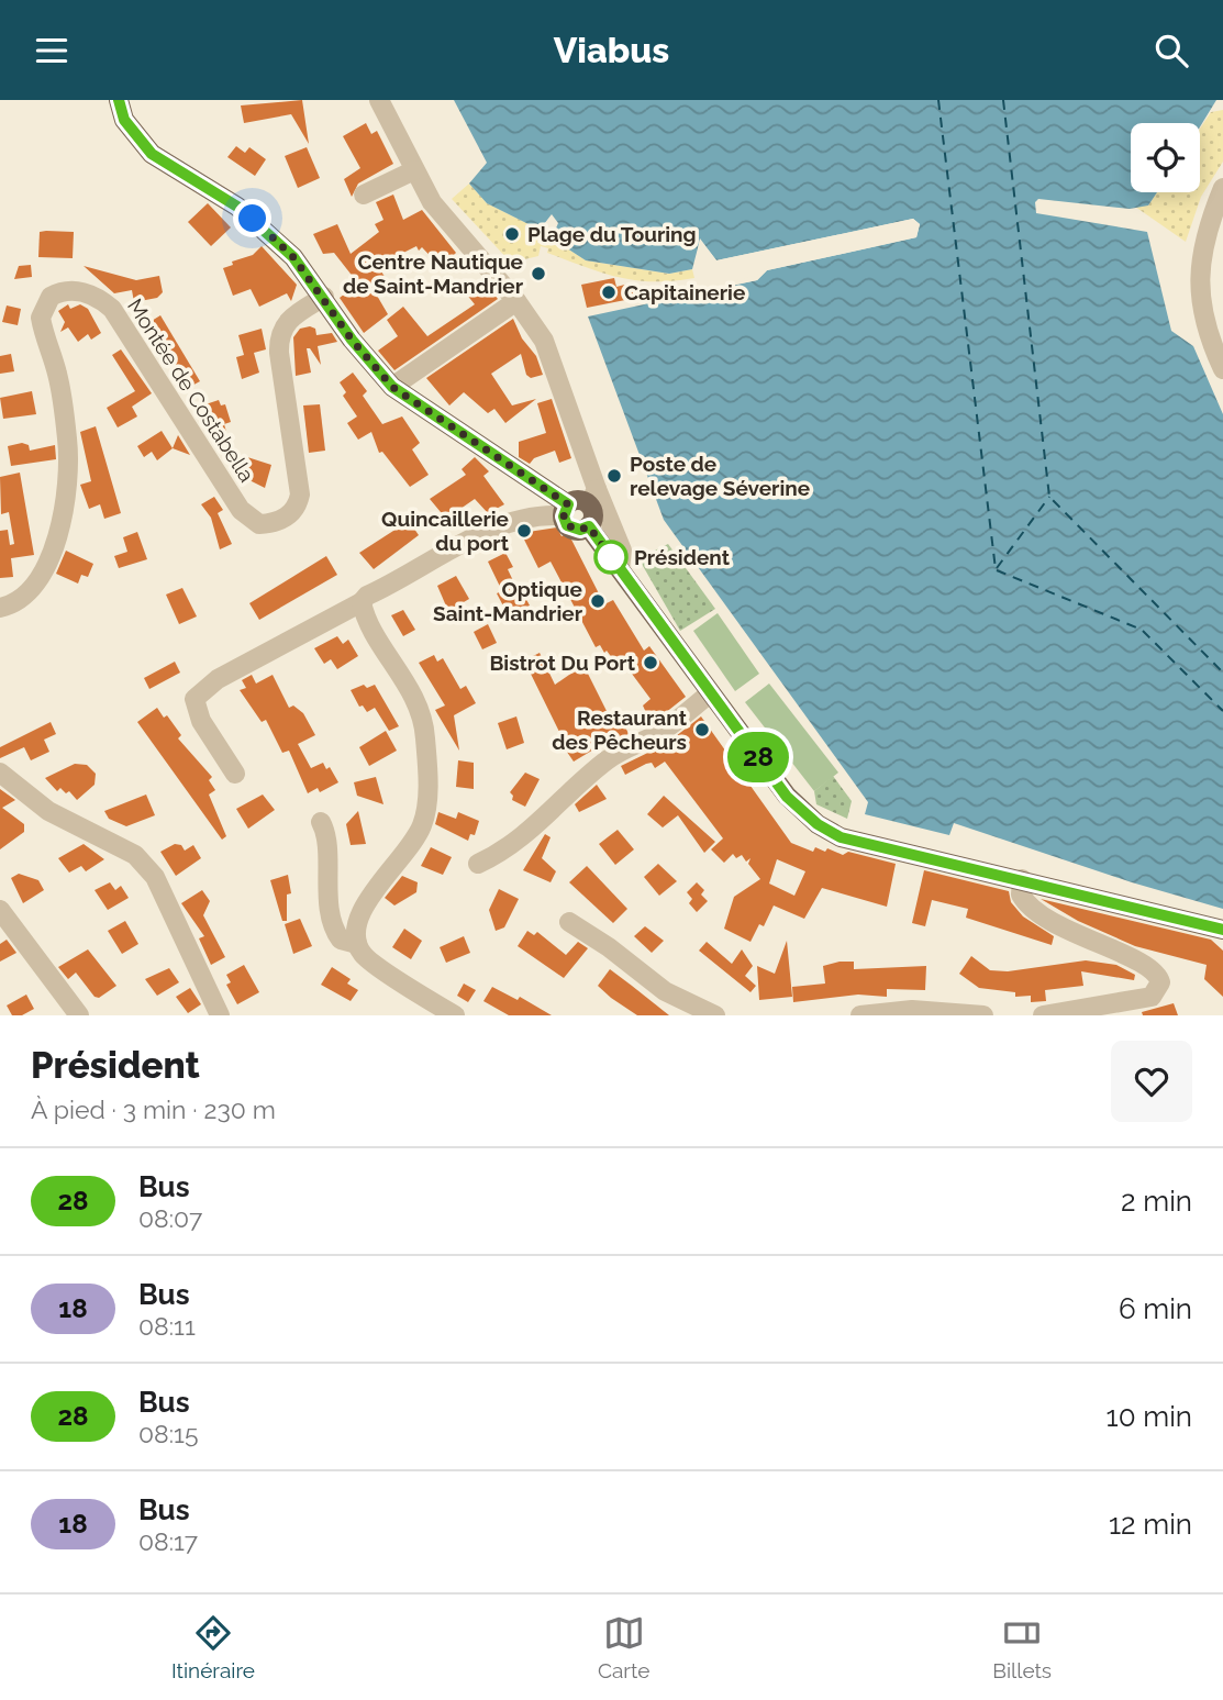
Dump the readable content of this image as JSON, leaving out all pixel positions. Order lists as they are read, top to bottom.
{
  "streets": {
    "street": ["Montée de Costabella"]
  },
  "places": [
    "Plage du Touring",
    "Centre Nautique de Saint-Mandrier",
    "Capitainerie",
    "Poste de relevage Séverine",
    "Quincaillerie du port",
    "Président",
    "Optique Saint-Mandrier",
    "Bistrot Du Port",
    "Restaurant des Pêcheurs"
  ],
  "lines": ["bus line 28"],
  "page": {
    "header": "Viabus",
    "on_map": "28",
    "heading": ["Président", "À pied · 3 min · 230 m"],
    "list": [
      {
        "mark": "28",
        "name": "Bus",
        "note": "08:07",
        "value": "2 min"
      },
      {
        "mark": "18",
        "name": "Bus",
        "note": "08:11",
        "value": "6 min"
      },
      {
        "mark": "28",
        "name": "Bus",
        "note": "08:15",
        "value": "10 min"
      },
      {
        "mark": "18",
        "name": "Bus",
        "note": "08:17",
        "value": "12 min"
      }
    ],
    "tabs": ["Itinéraire", "Carte", "Billets"]
  }
}
